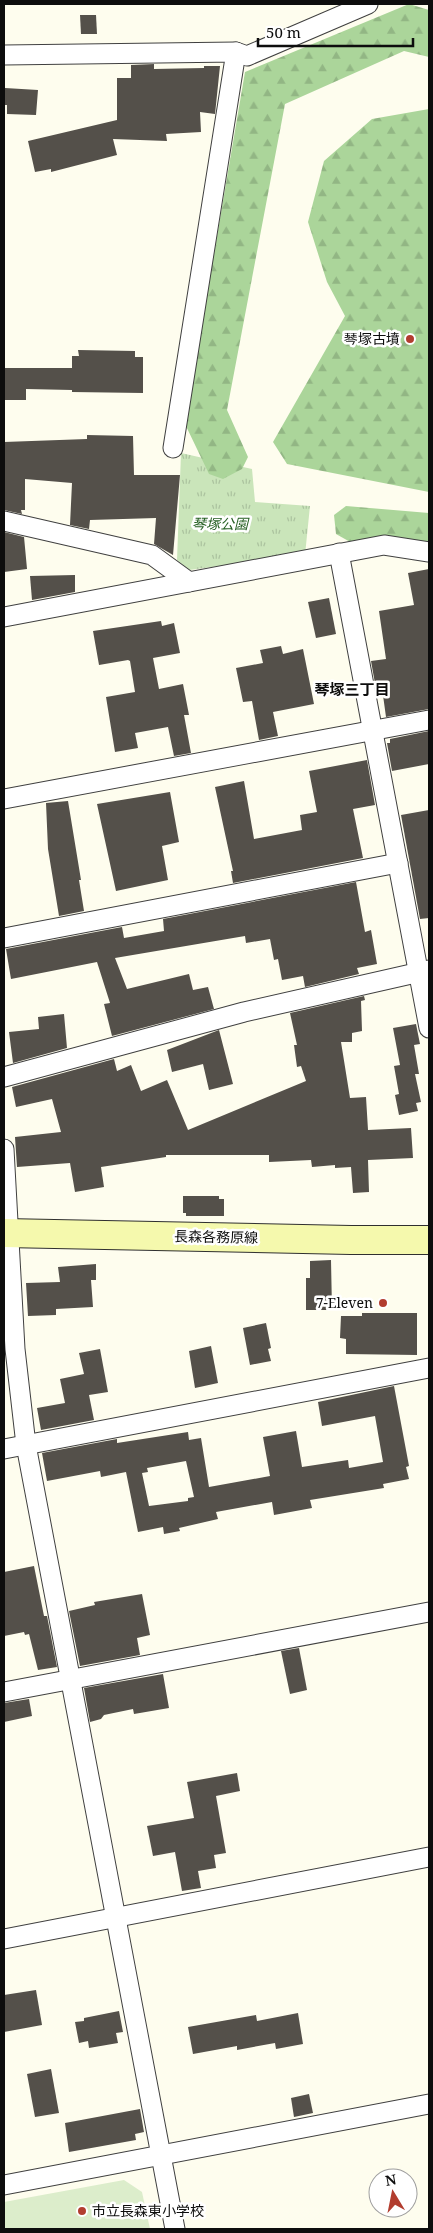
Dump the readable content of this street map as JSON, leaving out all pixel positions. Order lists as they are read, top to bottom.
{
  "streets": {
    "main road": ["長森各務原線"]
  },
  "districts": ["琴塚三丁目"],
  "parks": ["琴塚公園"],
  "places": ["琴塚古墳", "7-Eleven", "市立長森東小学校"],
  "scale_bar": "50 m",
  "north": "top"
}
